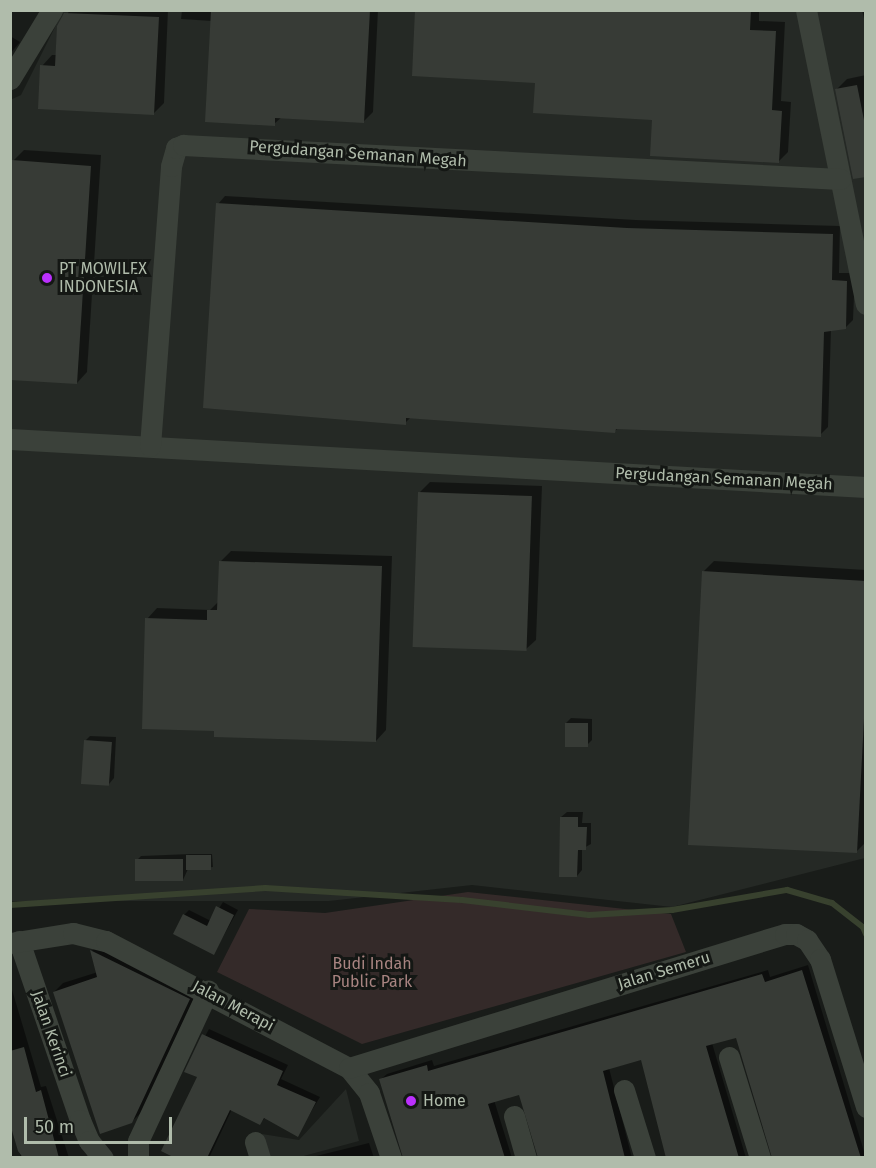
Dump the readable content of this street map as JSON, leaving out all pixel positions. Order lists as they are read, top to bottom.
{
  "streets": {
    "street": [
      "Pergudangan Semanan Megah",
      "Jalan Semeru",
      "Jalan Merapi",
      "Jalan Kerinci"
    ]
  },
  "crossings": [
    ["Jalan Semeru", "Jalan Merapi"],
    ["Jalan Merapi", "Jalan Kerinci"]
  ],
  "parks": ["Budi Indah Public Park"],
  "places": ["PT MOWILEX INDONESIA", "Home"],
  "scale_bar": "50 m"
}
